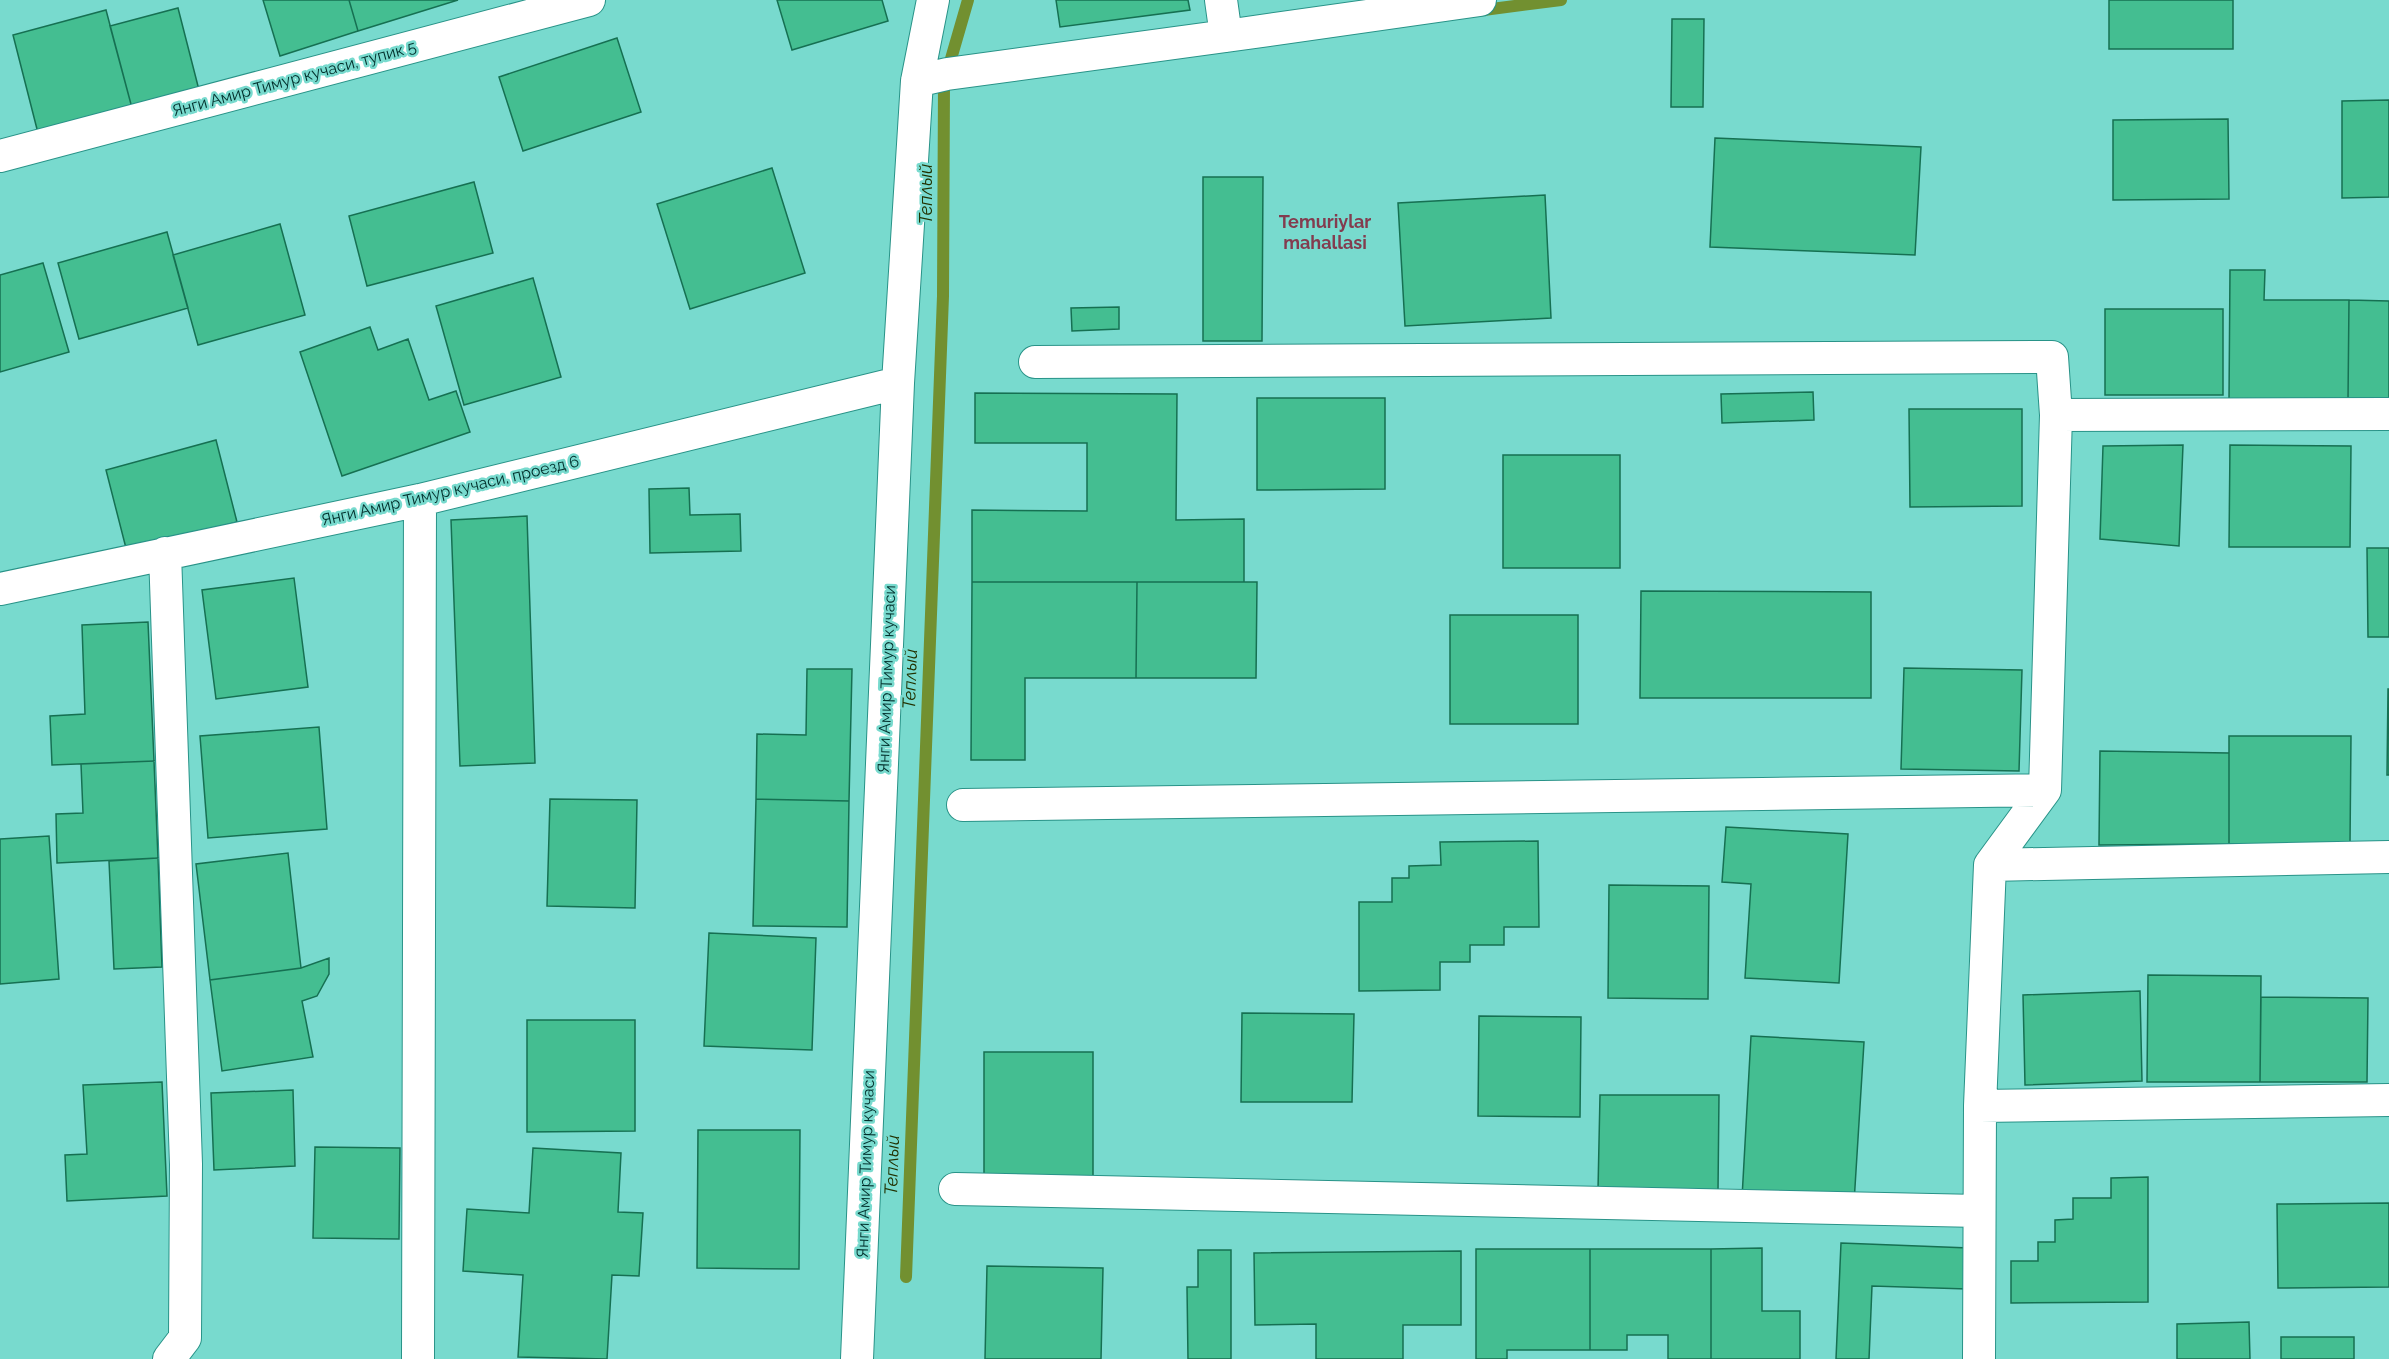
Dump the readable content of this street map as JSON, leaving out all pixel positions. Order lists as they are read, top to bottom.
{
  "streets": {
    "street": ["Янги Амир Тимур кучаси, тупик 5", "Янги Амир Тимур кучаси, проезд 6", "Янги Амир Тимур кучаси"]
  },
  "crossings": [
    ["Янги Амир Тимур кучаси, проезд 6", "Янги Амир Тимур кучаси"]
  ],
  "districts": ["Temuriylar mahallasi"],
  "water": ["Теплый"]
}
